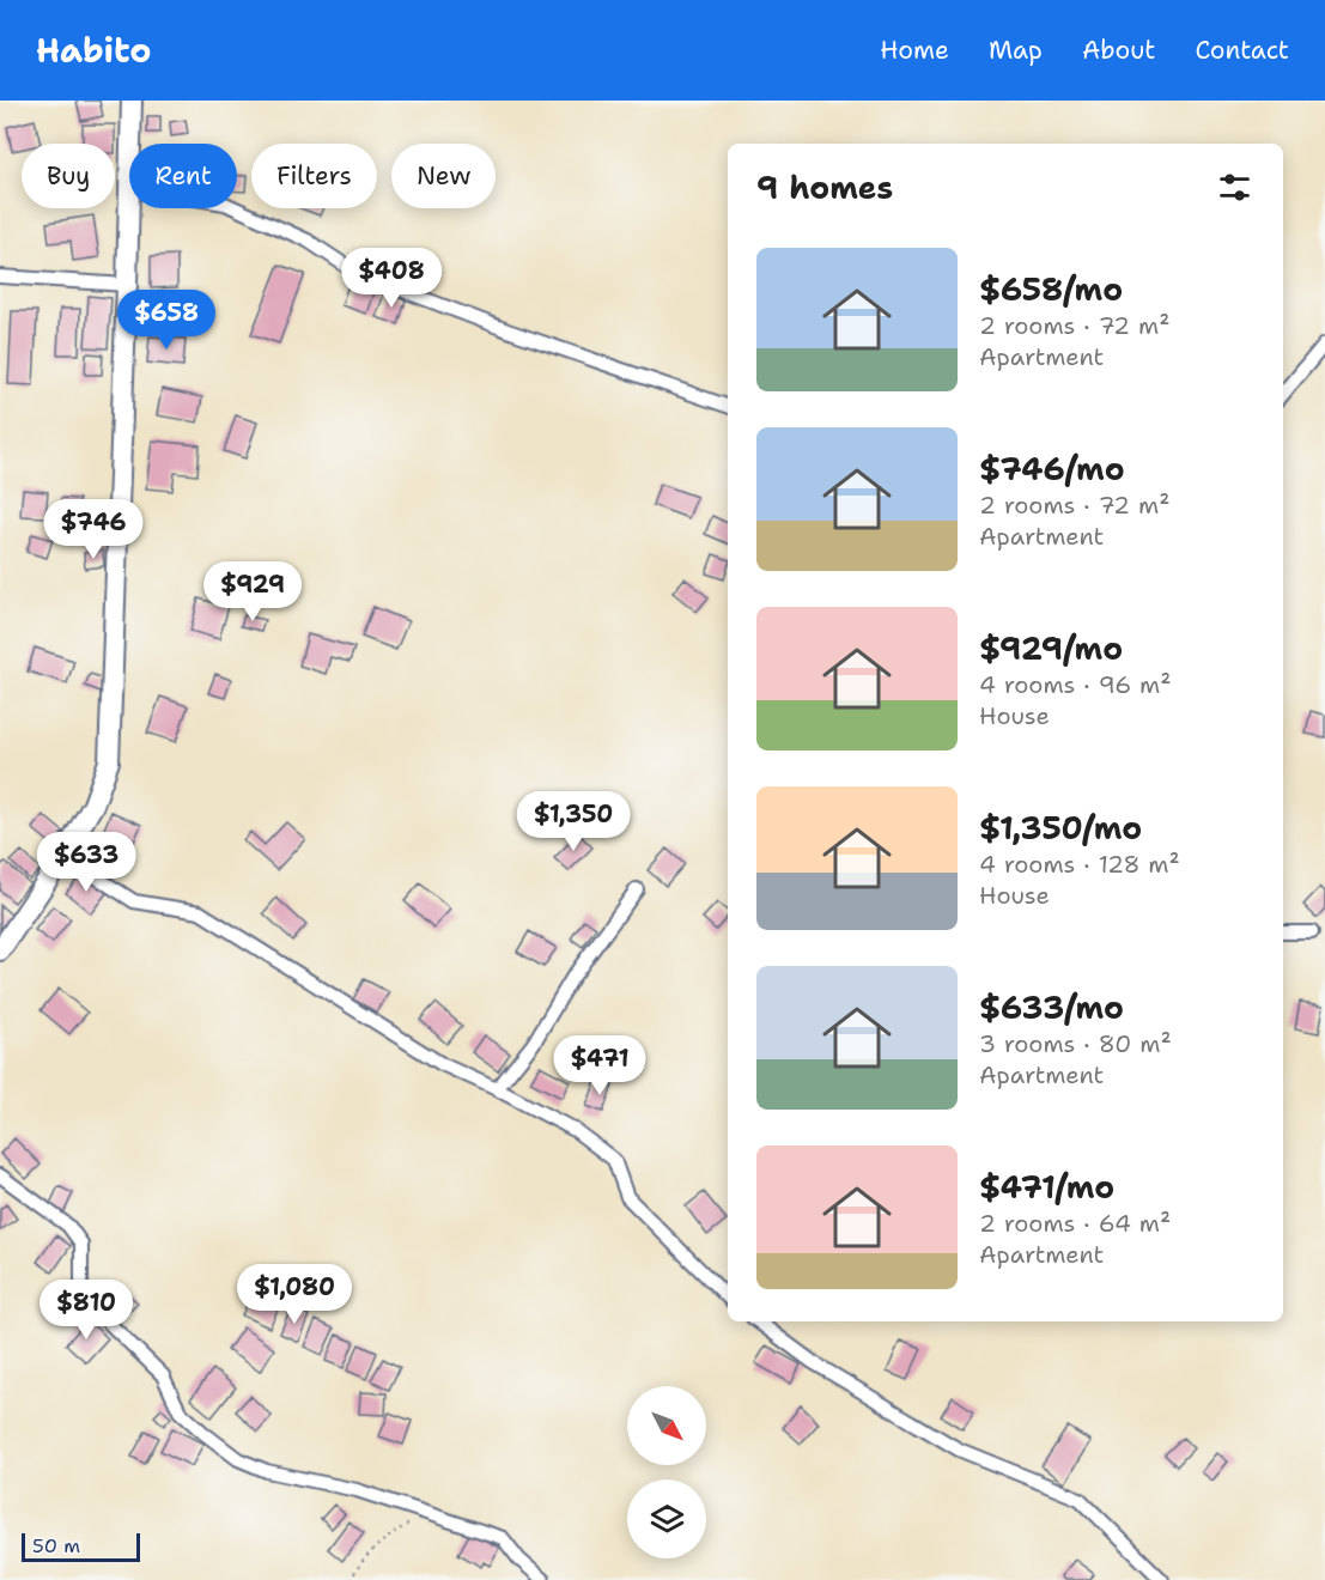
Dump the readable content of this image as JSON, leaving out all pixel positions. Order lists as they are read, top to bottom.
{
  "scale_bar": "50 m",
  "north": "bottom right",
  "page": {
    "header": "Habito",
    "nav": [
      "Home",
      "Map",
      "About",
      "Contact"
    ],
    "chip": [
      "Buy",
      "Rent",
      "Filters",
      "New"
    ],
    "heading": "9 homes",
    "list": [
      {
        "name": "$658/mo",
        "note": "2 rooms · 72 m² · Apartment"
      },
      {
        "name": "$746/mo",
        "note": "2 rooms · 72 m² · Apartment"
      },
      {
        "name": "$929/mo",
        "note": "4 rooms · 96 m² · House"
      },
      {
        "name": "$1,350/mo",
        "note": "4 rooms · 128 m² · House"
      },
      {
        "name": "$633/mo",
        "note": "3 rooms · 80 m² · Apartment"
      },
      {
        "name": "$471/mo",
        "note": "2 rooms · 64 m² · Apartment"
      }
    ],
    "price": [
      "$408",
      "$658",
      "$746",
      "$929",
      "$1,350",
      "$633",
      "$471",
      "$1,080",
      "$810"
    ],
    "scale": "50 m"
  }
}
